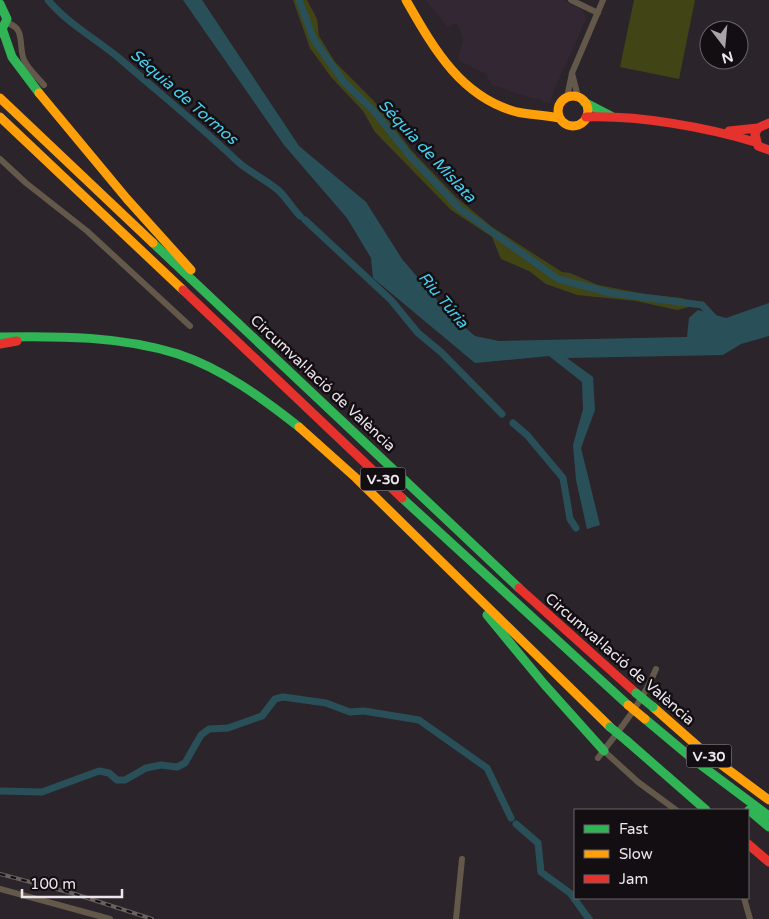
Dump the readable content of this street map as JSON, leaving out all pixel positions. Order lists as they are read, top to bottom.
{
  "streets": {
    "main road": ["Circumval·lació de València", "V-30"]
  },
  "water": ["Séquia de Tormos", "Séquia de Mislata", "Riu Túria"],
  "legend": ["Fast", "Slow", "Jam"],
  "scale_bar": "100 m",
  "north": "bottom"
}
